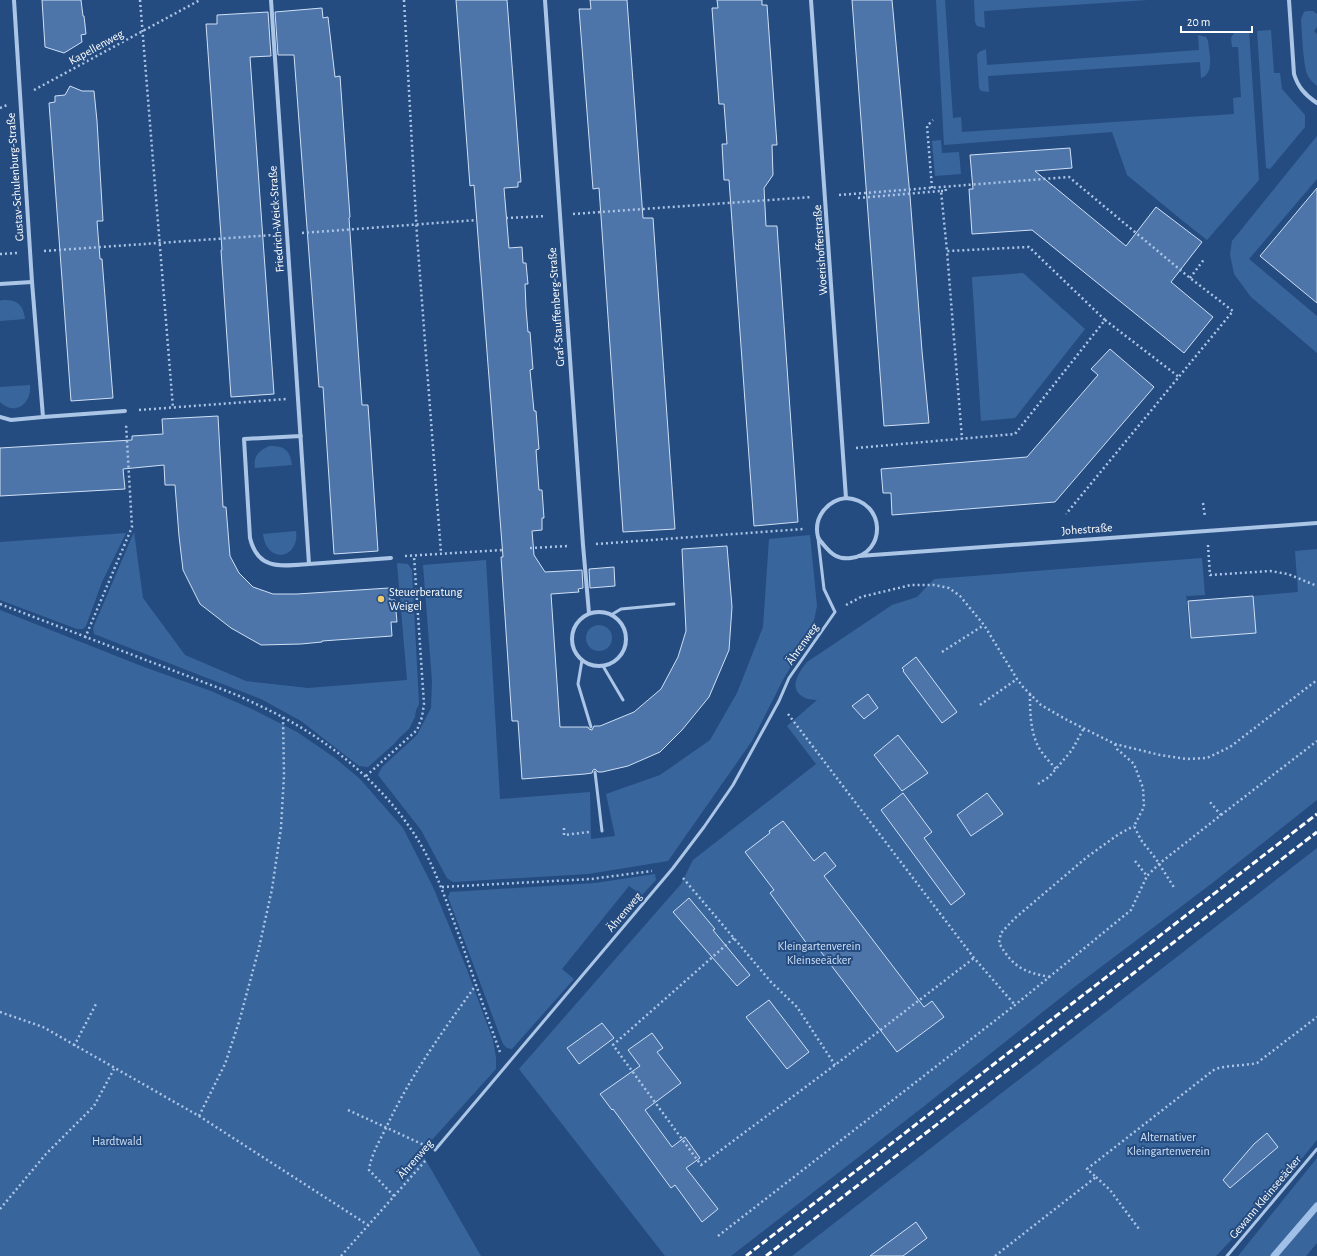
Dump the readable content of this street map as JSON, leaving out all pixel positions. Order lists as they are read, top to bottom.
{
  "streets": {
    "street": [
      "Gustav-Schulenburg-Straße",
      "Friedrich-Weick-Straße",
      "Woerishofferstraße",
      "Graf-Stauffenberg-Straße",
      "Johestraße"
    ],
    "lane": ["Ährenweg", "Gewann Kleinseeäcker"],
    "path": ["Kapellenweg"]
  },
  "crossings": [
    ["Kapellenweg", "Gustav-Schulenburg-Straße"],
    ["Woerishofferstraße", "Johestraße"]
  ],
  "parks": ["Kleingartenverein Kleinseeäcker", "Alternativer Kleingartenverein", "Hardtwald"],
  "places": ["Steuerberatung Weigel"],
  "scale_bar": "20 m"
}
